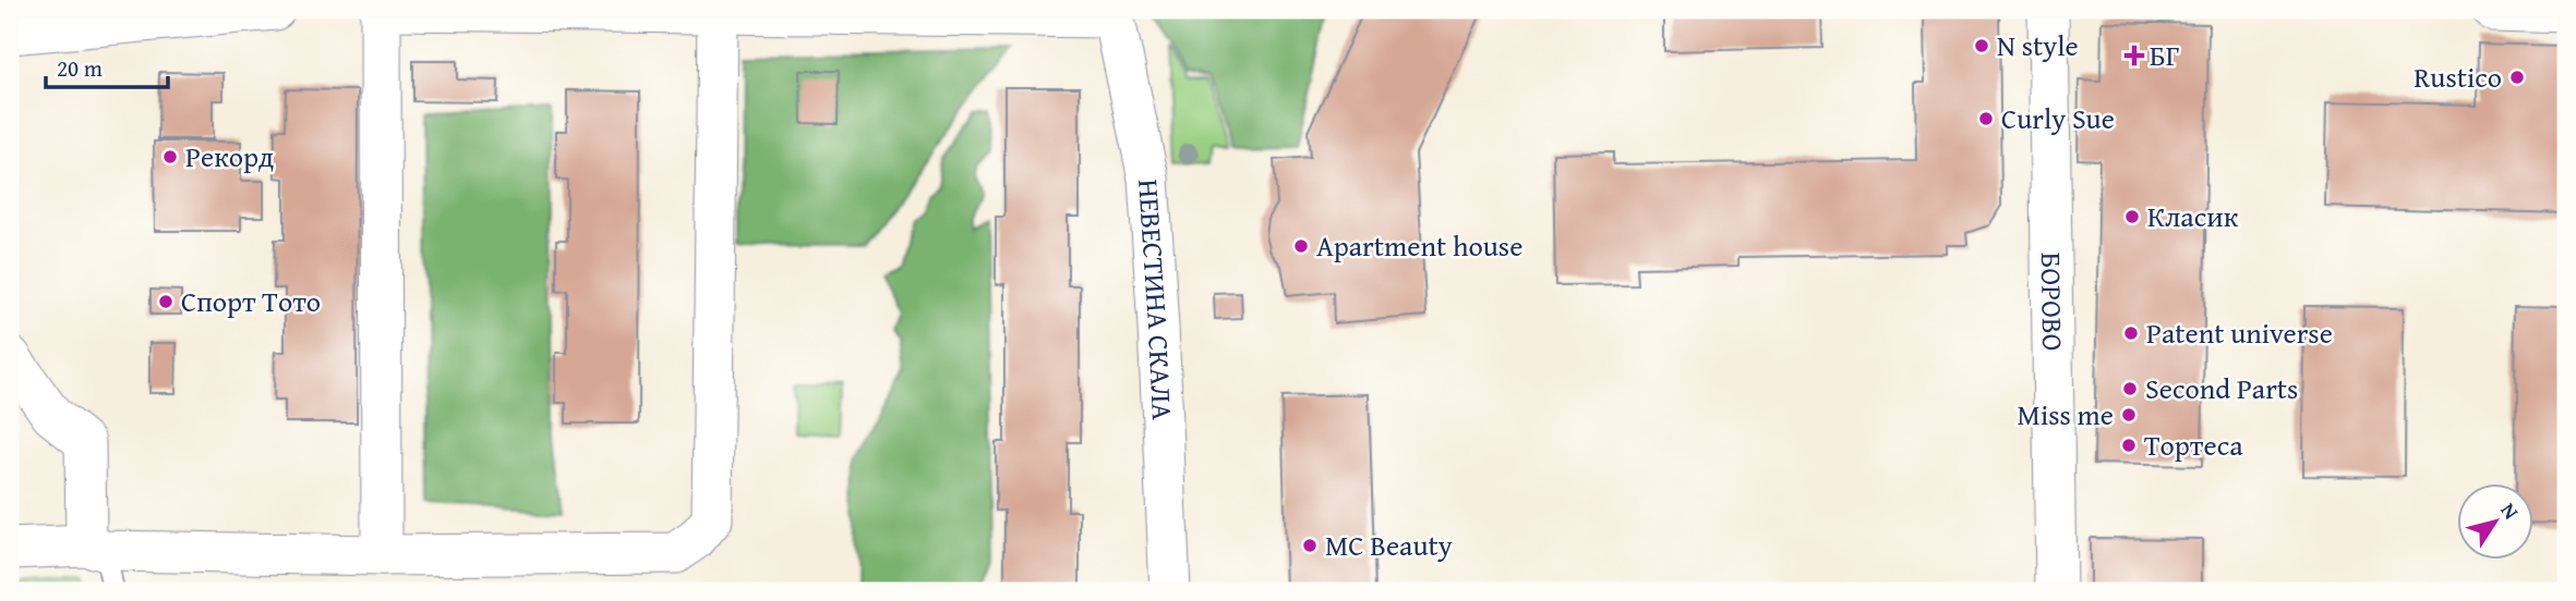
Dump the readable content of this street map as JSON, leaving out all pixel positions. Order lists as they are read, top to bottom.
{
  "streets": {
    "street": ["НЕВЕСТИНА СКАЛА", "БОРОВО"]
  },
  "places": {
    "other": [
      "N style",
      "Rustico",
      "Curly Sue",
      "Рекорд",
      "Класик",
      "Apartment house",
      "Спорт Тото",
      "Patent universe",
      "Second Parts",
      "Miss me",
      "Тортеса",
      "MC Beauty"
    ],
    "health": ["БГ"]
  },
  "scale_bar": "20 m",
  "north": "top right"
}
